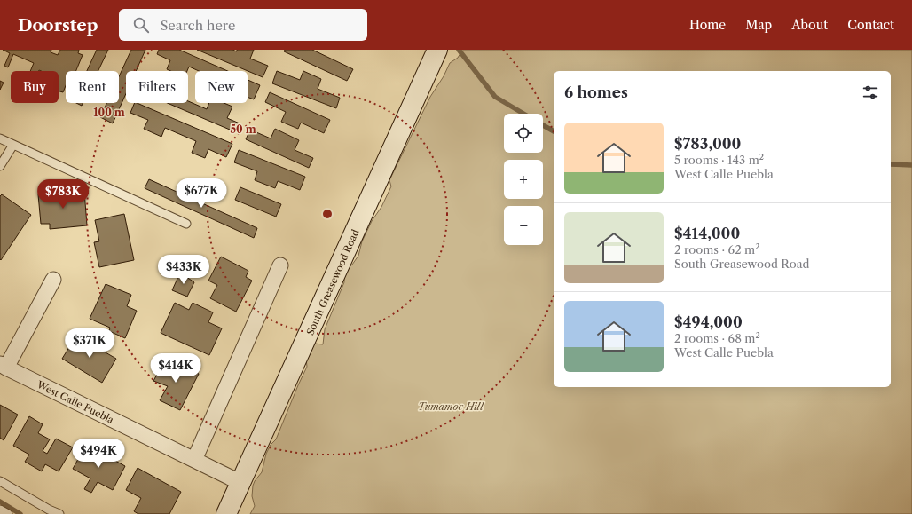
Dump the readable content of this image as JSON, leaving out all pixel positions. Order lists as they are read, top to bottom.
{
  "streets": {
    "main road": ["South Greasewood Road"],
    "street": ["West Calle Puebla"]
  },
  "crossings": [
    ["South Greasewood Road", "West Calle Puebla"]
  ],
  "parks": ["Tumamoc Hill"],
  "page": {
    "header": "Doorstep",
    "search": "Search here",
    "nav": [
      "Home",
      "Map",
      "About",
      "Contact"
    ],
    "chip": [
      "Buy",
      "Rent",
      "Filters",
      "New"
    ],
    "heading": "6 homes",
    "map_buttons": ["+", "−"],
    "list": [
      {
        "name": "$783,000",
        "note": "5 rooms · 143 m² · West Calle Puebla"
      },
      {
        "name": "$414,000",
        "note": "2 rooms · 62 m² · South Greasewood Road"
      },
      {
        "name": "$494,000",
        "note": "2 rooms · 68 m² · West Calle Puebla"
      }
    ],
    "price": [
      "$677K",
      "$783K",
      "$433K",
      "$371K",
      "$414K",
      "$494K"
    ]
  },
  "rings": ["100 m", "50 m"]
}
